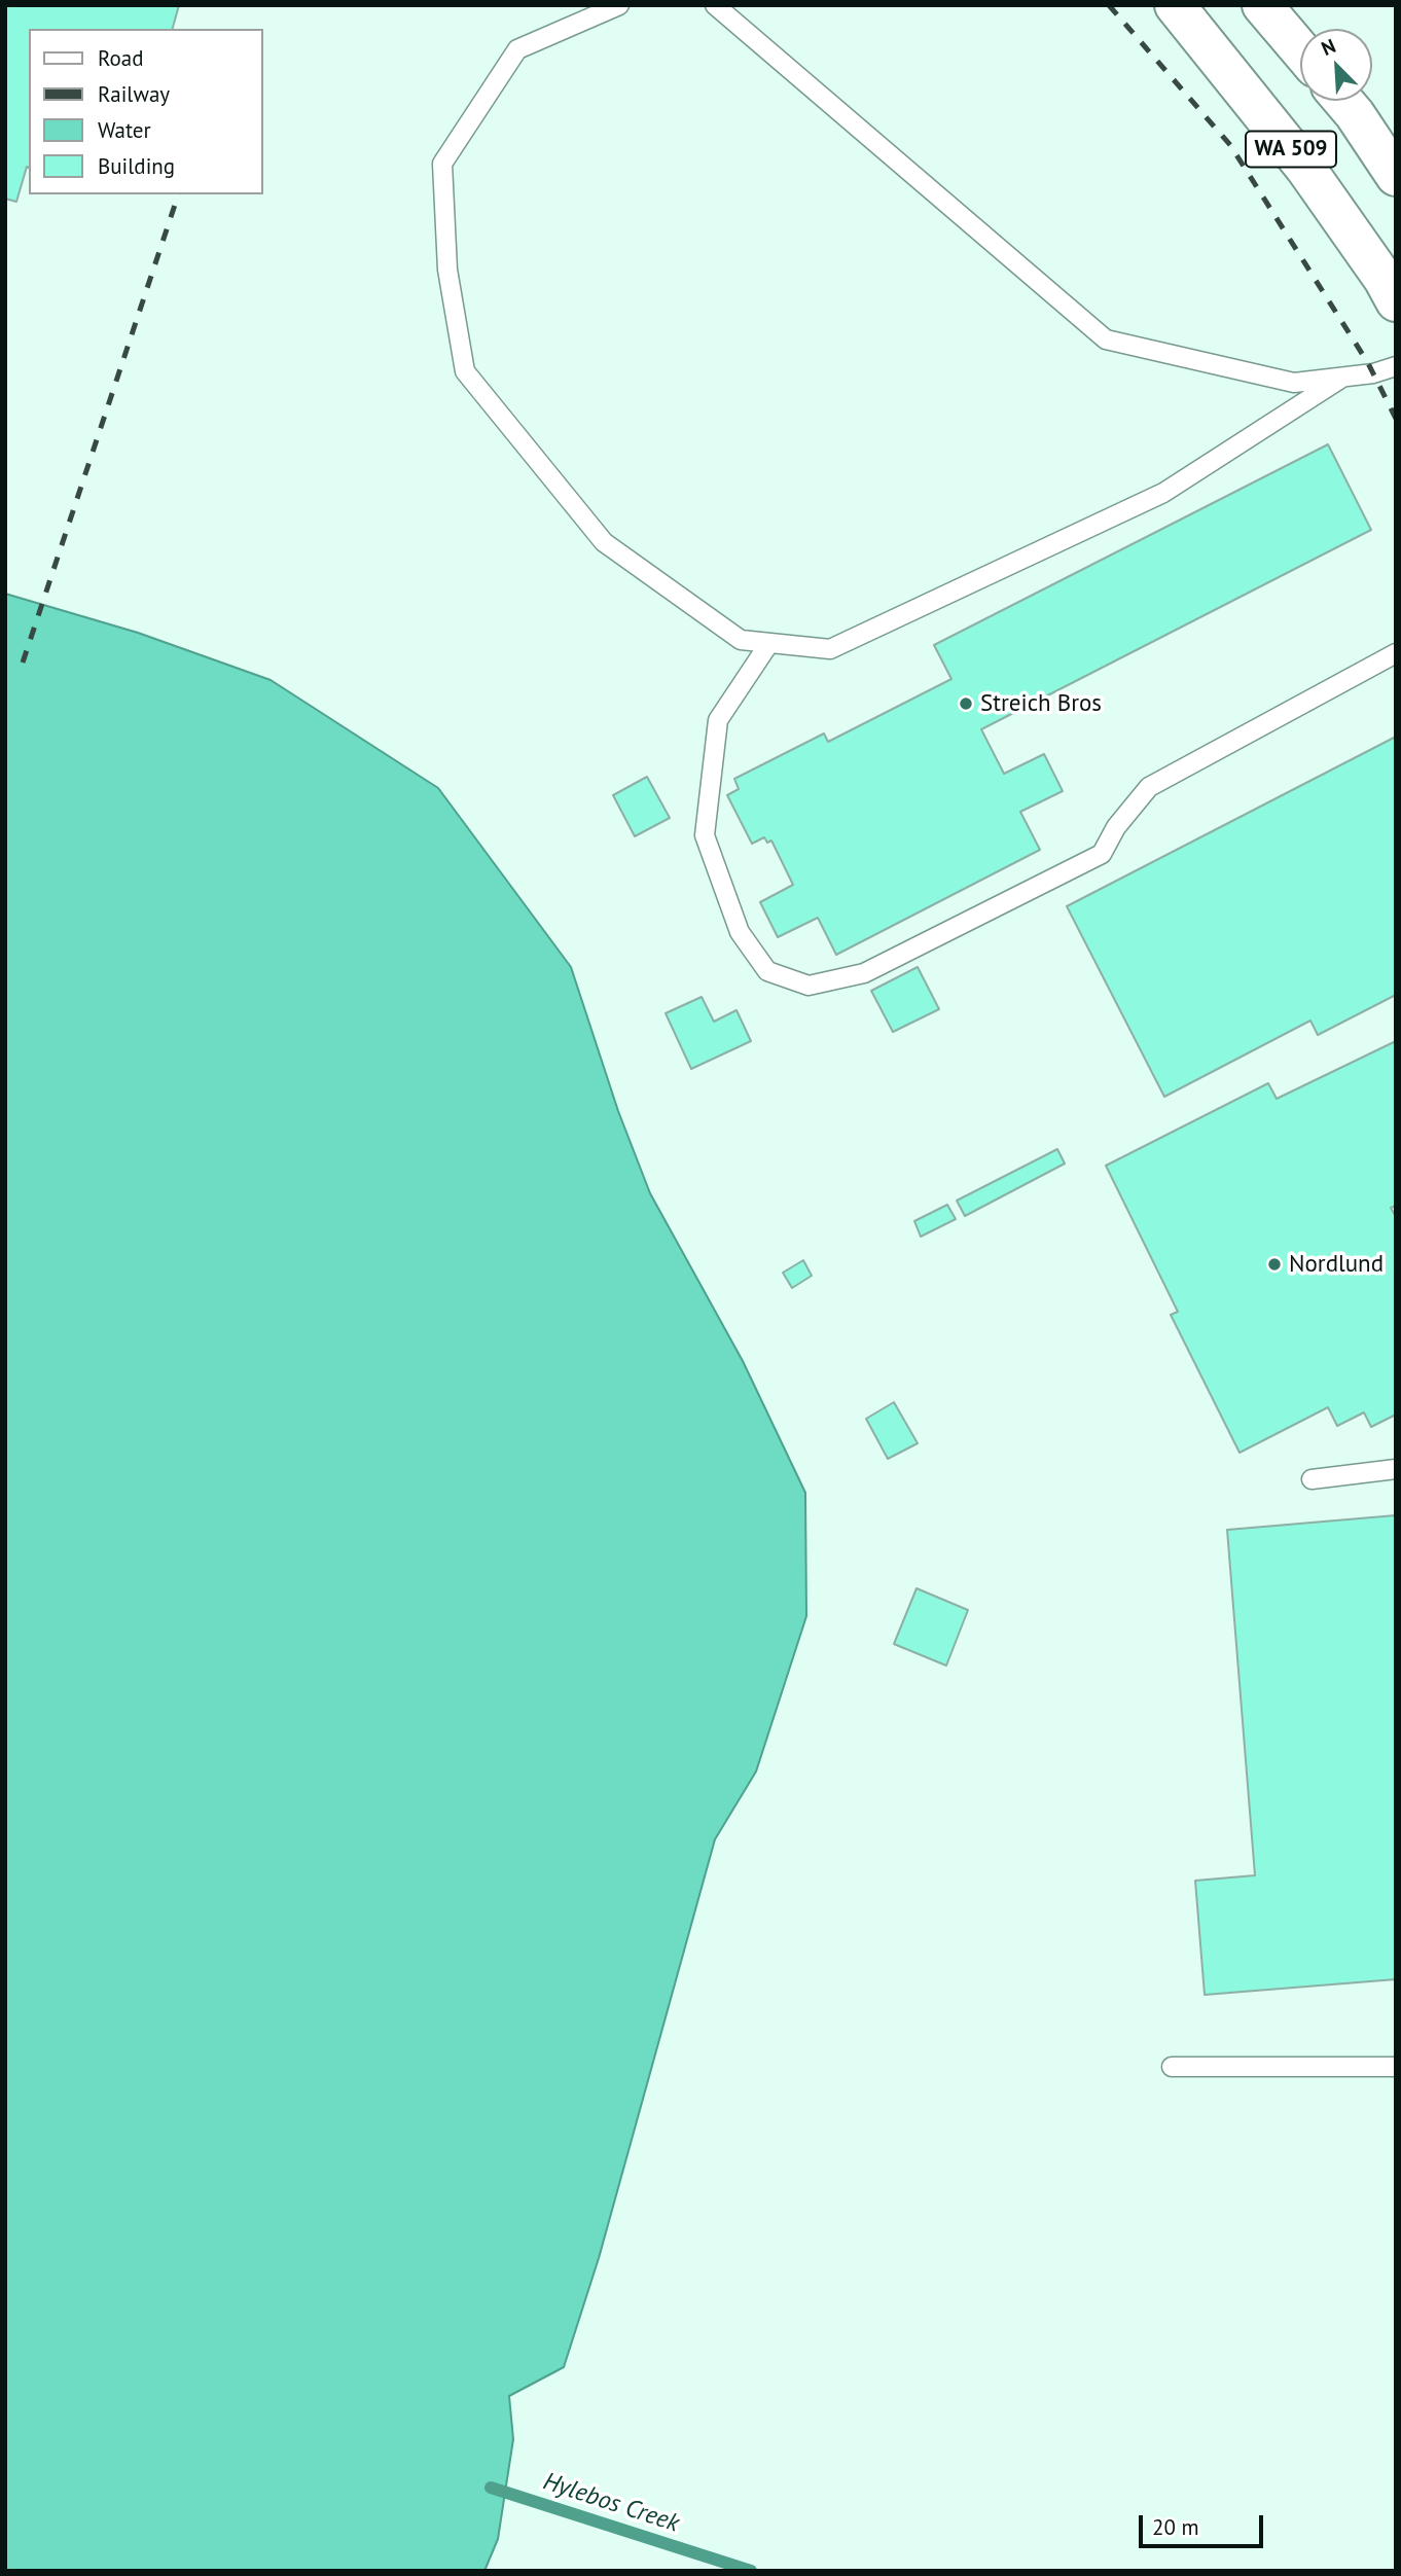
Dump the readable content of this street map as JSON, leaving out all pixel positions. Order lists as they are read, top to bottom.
{
  "streets": {
    "main road": ["WA 509"]
  },
  "water": ["Hylebos Creek"],
  "places": ["Streich Bros", "Nordlund"],
  "legend": [
    "Road",
    "Railway",
    "Water",
    "Building"
  ],
  "scale_bar": "20 m",
  "north": "top left"
}
